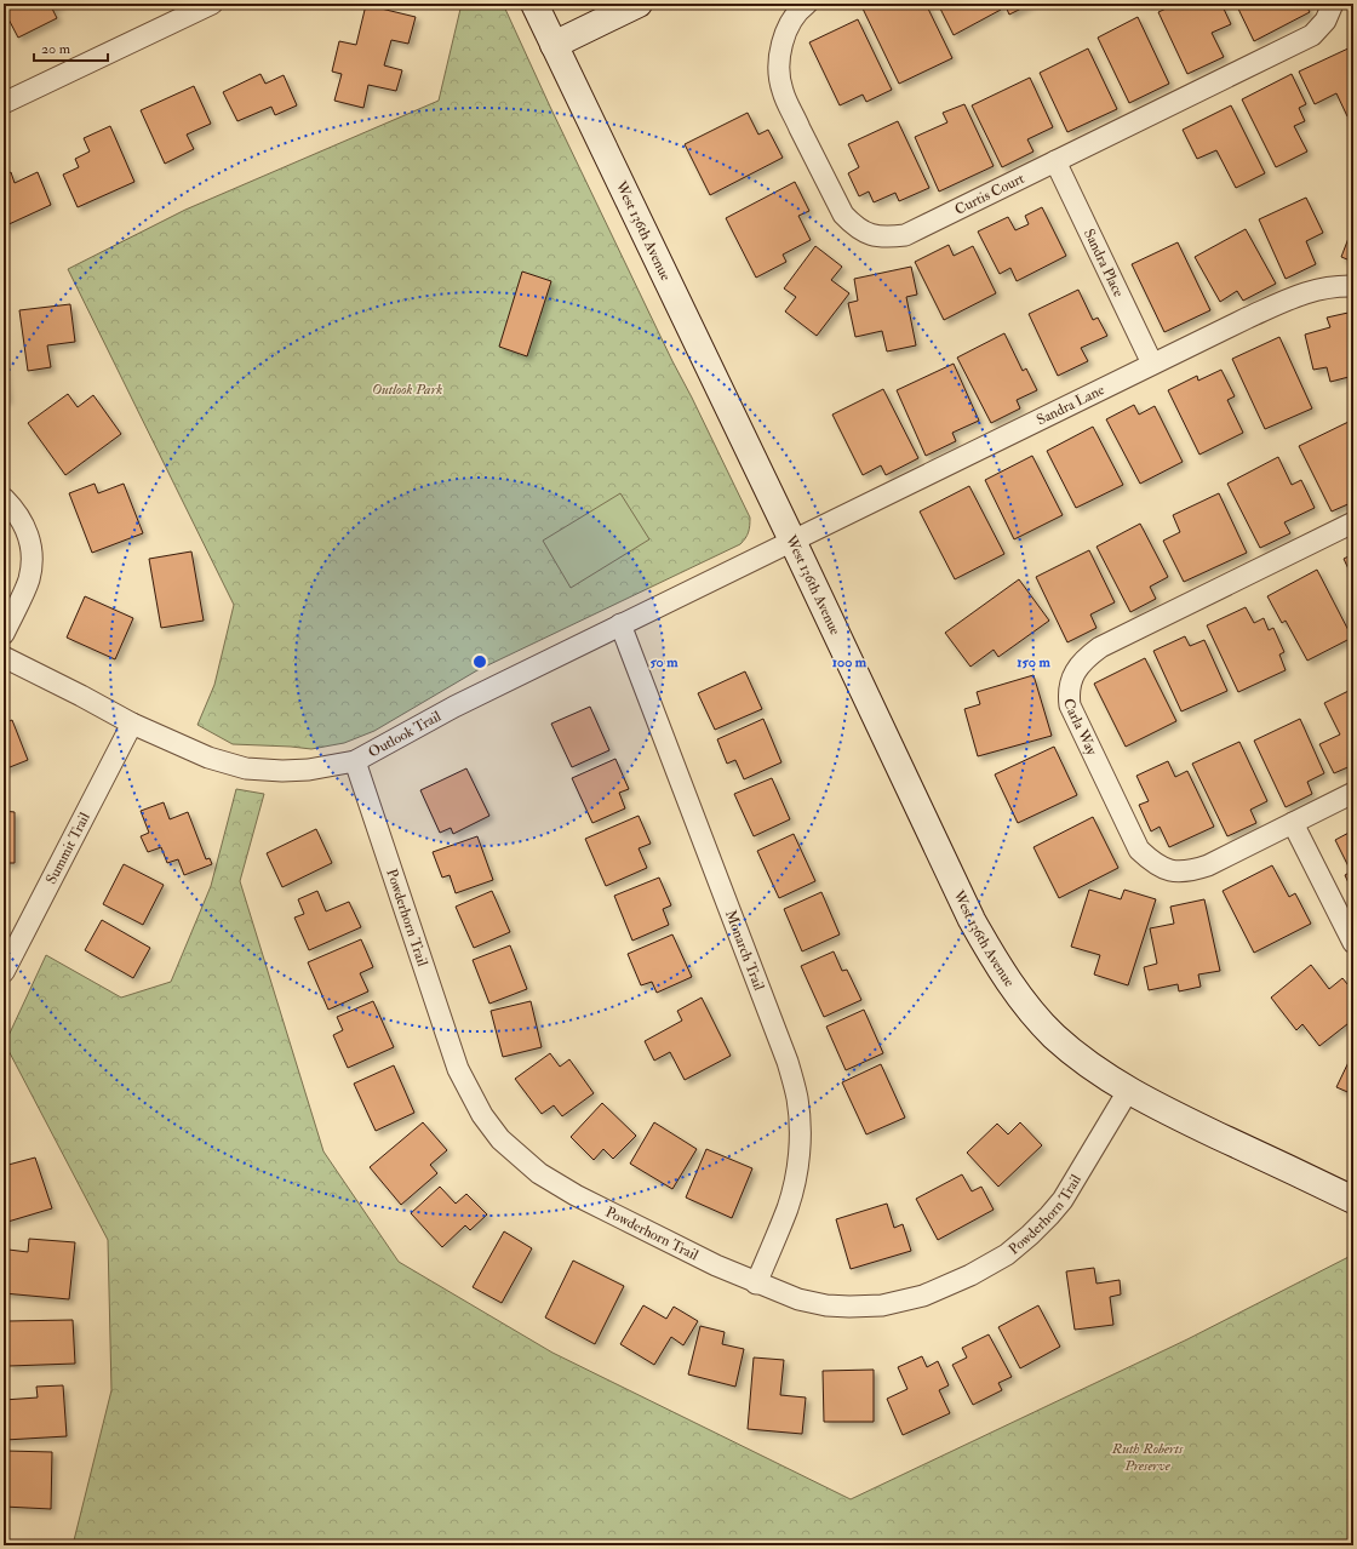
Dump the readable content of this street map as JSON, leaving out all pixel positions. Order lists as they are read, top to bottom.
{
  "streets": {
    "street": [
      "Curtis Court",
      "West 136th Avenue",
      "Sandra Place",
      "Sandra Lane",
      "Carla Way",
      "Outlook Trail",
      "Summit Trail",
      "Powderhorn Trail",
      "Monarch Trail"
    ]
  },
  "crossings": [
    ["Curtis Court", "Sandra Place"],
    ["West 136th Avenue", "Sandra Lane"],
    ["West 136th Avenue", "Outlook Trail"],
    ["West 136th Avenue", "Powderhorn Trail"],
    ["Sandra Place", "Sandra Lane"],
    ["Sandra Lane", "Outlook Trail"],
    ["Outlook Trail", "Summit Trail"],
    ["Outlook Trail", "Powderhorn Trail"],
    ["Outlook Trail", "Monarch Trail"],
    ["Powderhorn Trail", "Monarch Trail"]
  ],
  "parks": ["Outlook Park", "Ruth Roberts Preserve"],
  "scale_bar": "20 m",
  "rings": ["50 m", "100 m", "150 m"]
}
